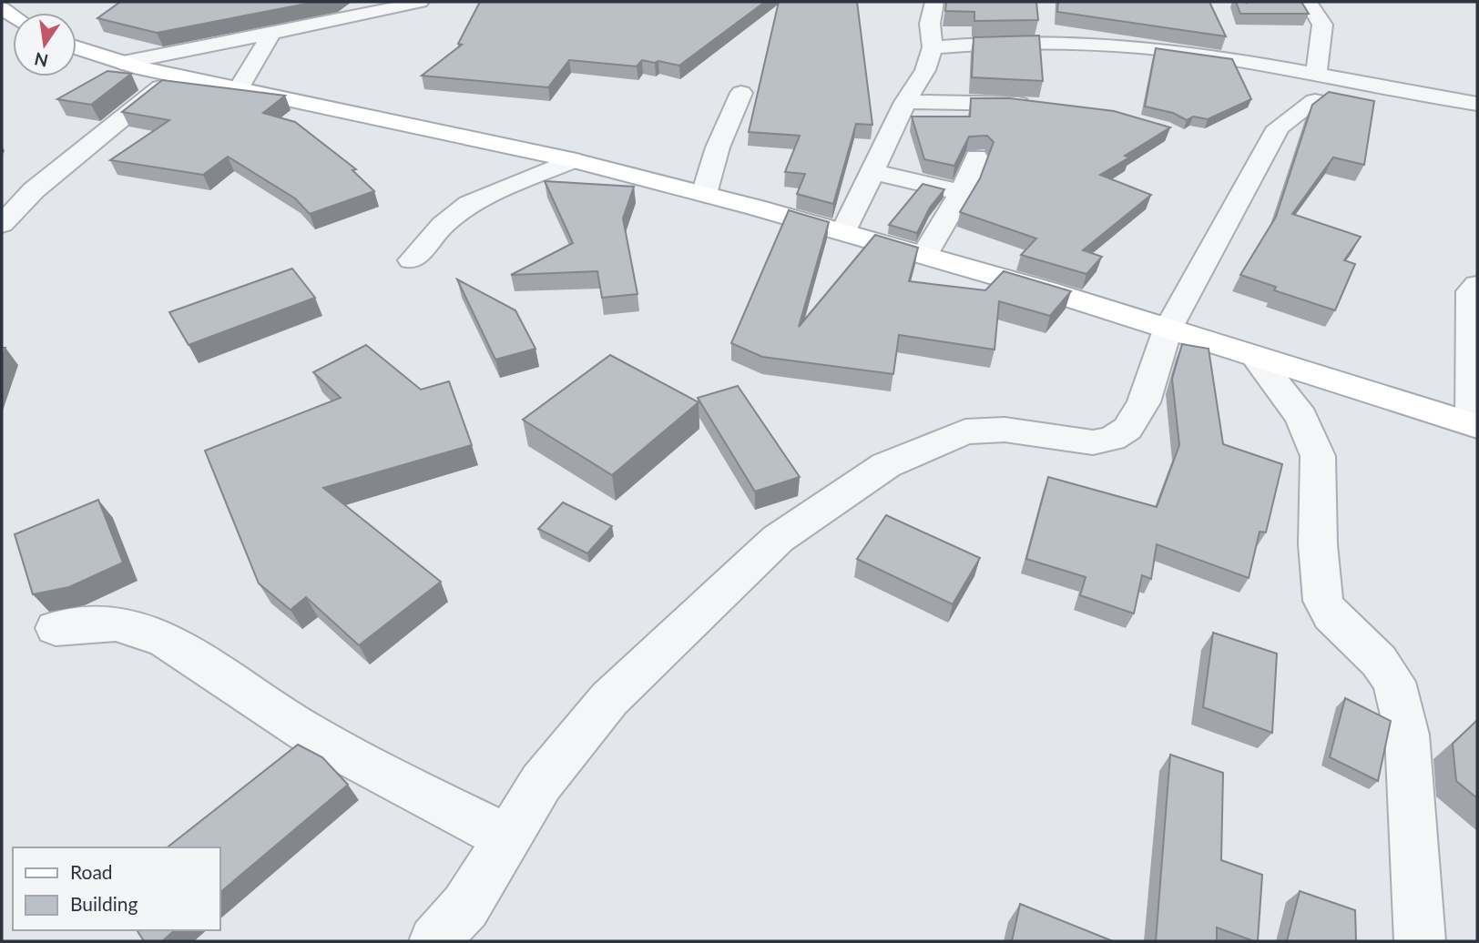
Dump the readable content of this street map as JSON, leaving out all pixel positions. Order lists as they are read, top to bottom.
{
  "legend": ["Road", "Building"],
  "north": "bottom"
}
